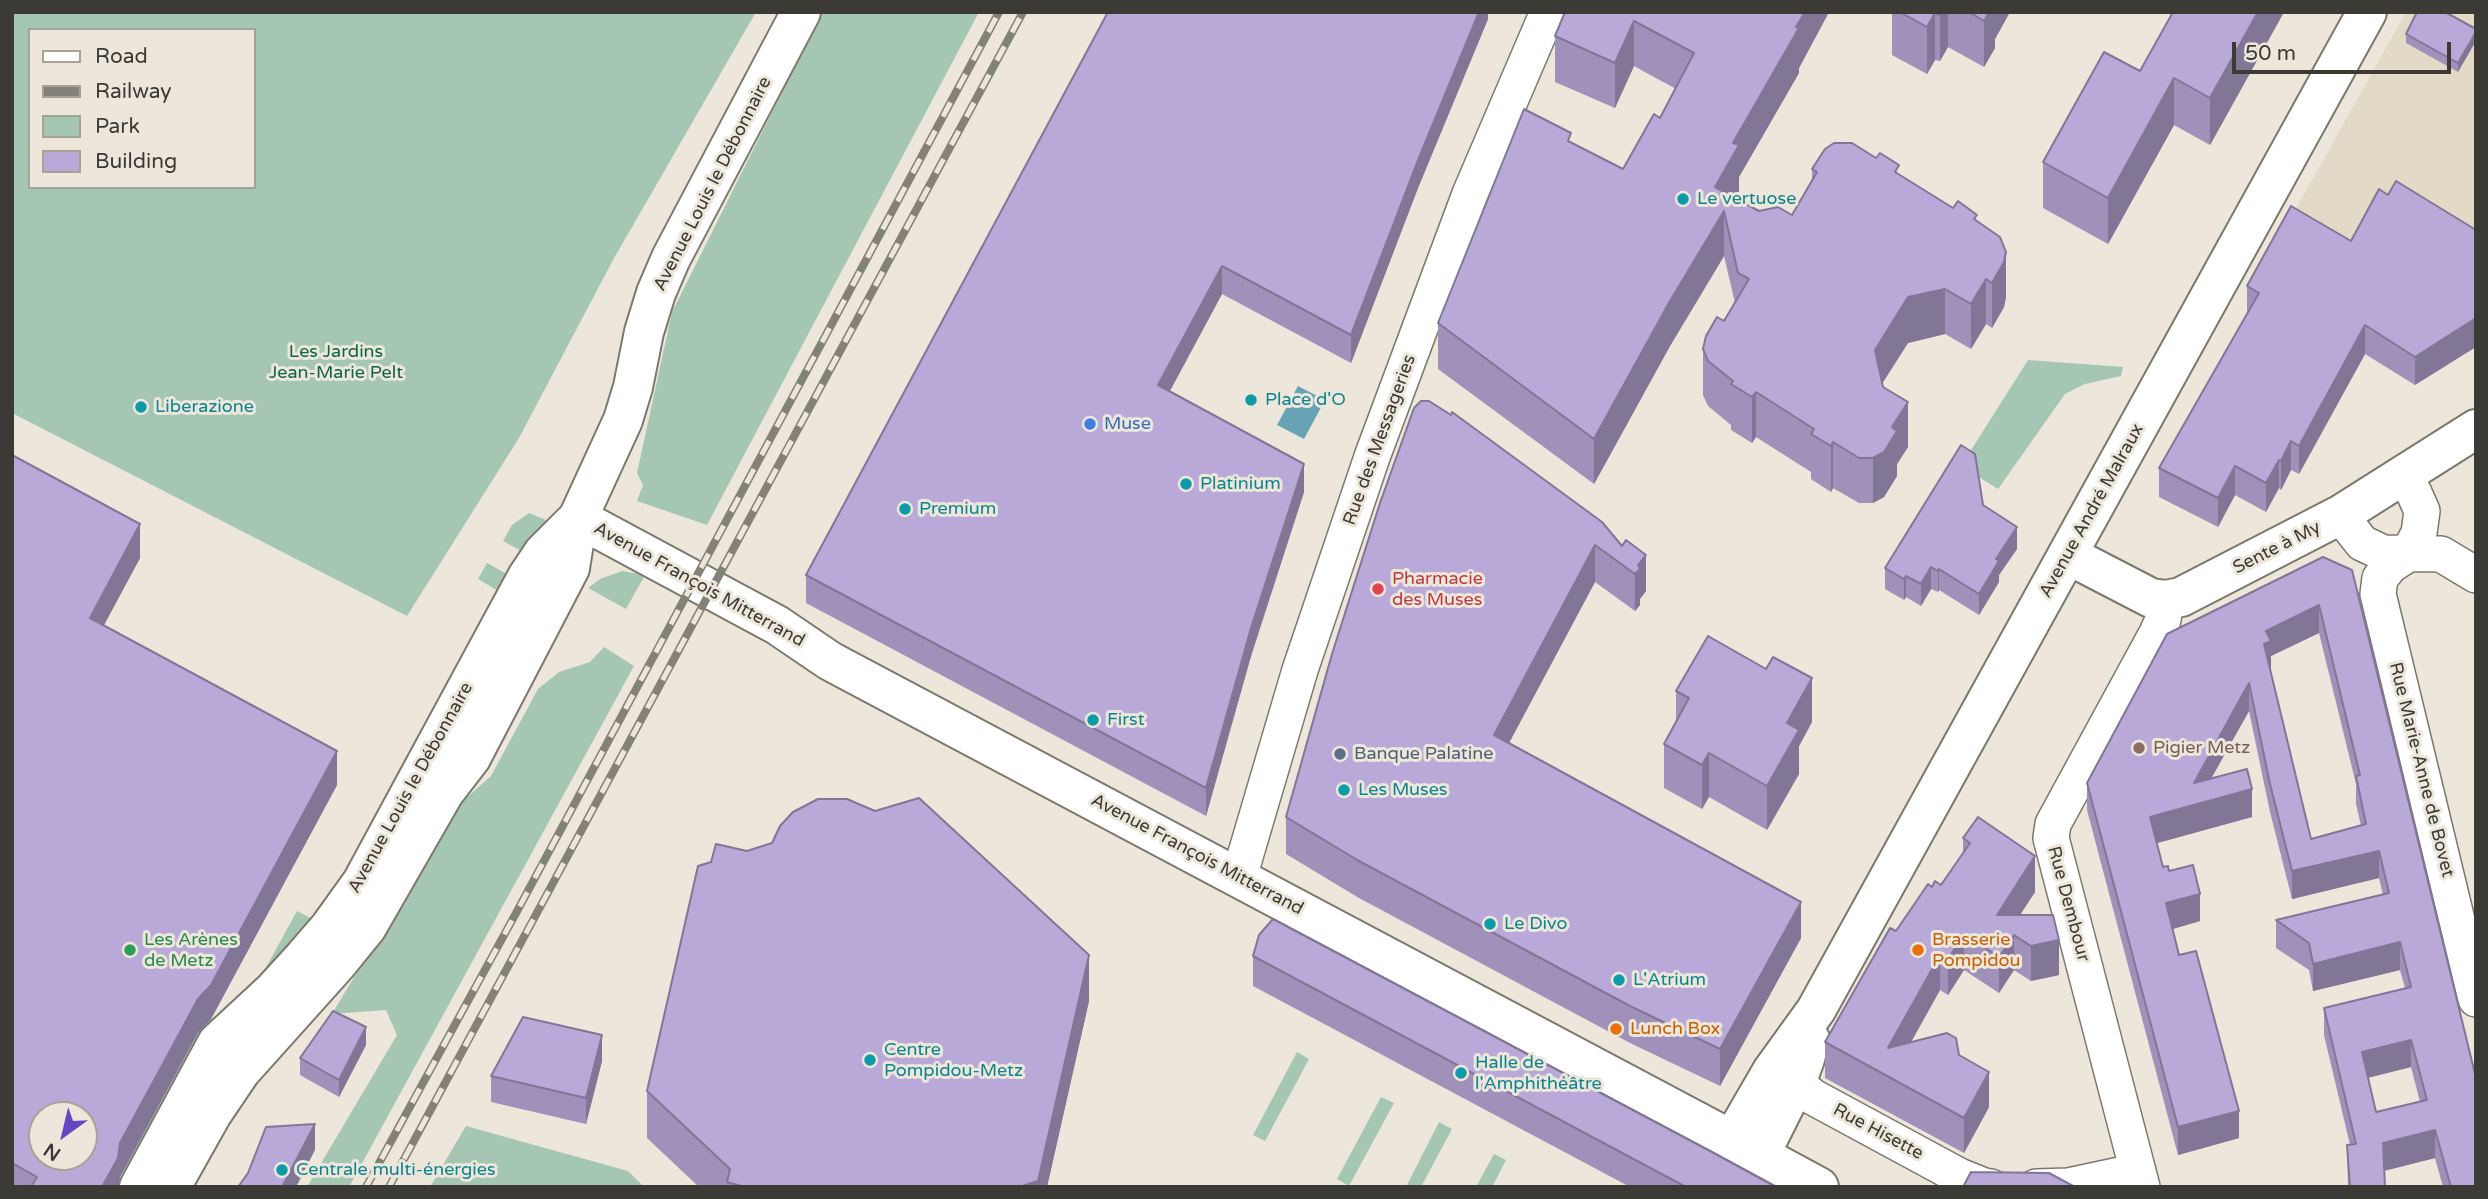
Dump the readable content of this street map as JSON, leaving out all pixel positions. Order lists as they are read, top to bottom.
{
  "streets": {
    "street": [
      "Avenue Louis le Débonnaire",
      "Rue des Messageries",
      "Avenue André Malraux",
      "Sente à My",
      "Avenue François Mitterrand",
      "Rue Marie-Anne de Bovet",
      "Rue Dembour",
      "Rue Hisette"
    ]
  },
  "crossings": [
    ["Avenue Louis le Débonnaire", "Avenue François Mitterrand"],
    ["Rue des Messageries", "Avenue François Mitterrand"],
    ["Avenue André Malraux", "Avenue François Mitterrand"],
    ["Avenue André Malraux", "Rue Hisette"],
    ["Sente à My", "Rue Dembour"]
  ],
  "parks": ["Les Jardins Jean-Marie Pelt"],
  "places": [
    "Le vertuose",
    "Place d'O",
    "Liberazione",
    "Muse",
    "Platinium",
    "Premium",
    "Pharmacie des Muses",
    "First",
    "Pigier Metz",
    "Banque Palatine",
    "Les Muses",
    "Le Divo",
    "Les Arènes de Metz",
    "Brasserie Pompidou",
    "L'Atrium",
    "Lunch Box",
    "Centre Pompidou-Metz",
    "Halle de l'Amphithéâtre",
    "Centrale multi-énergies"
  ],
  "legend": [
    "Road",
    "Railway",
    "Park",
    "Building"
  ],
  "scale_bar": "50 m",
  "north": "bottom left"
}
